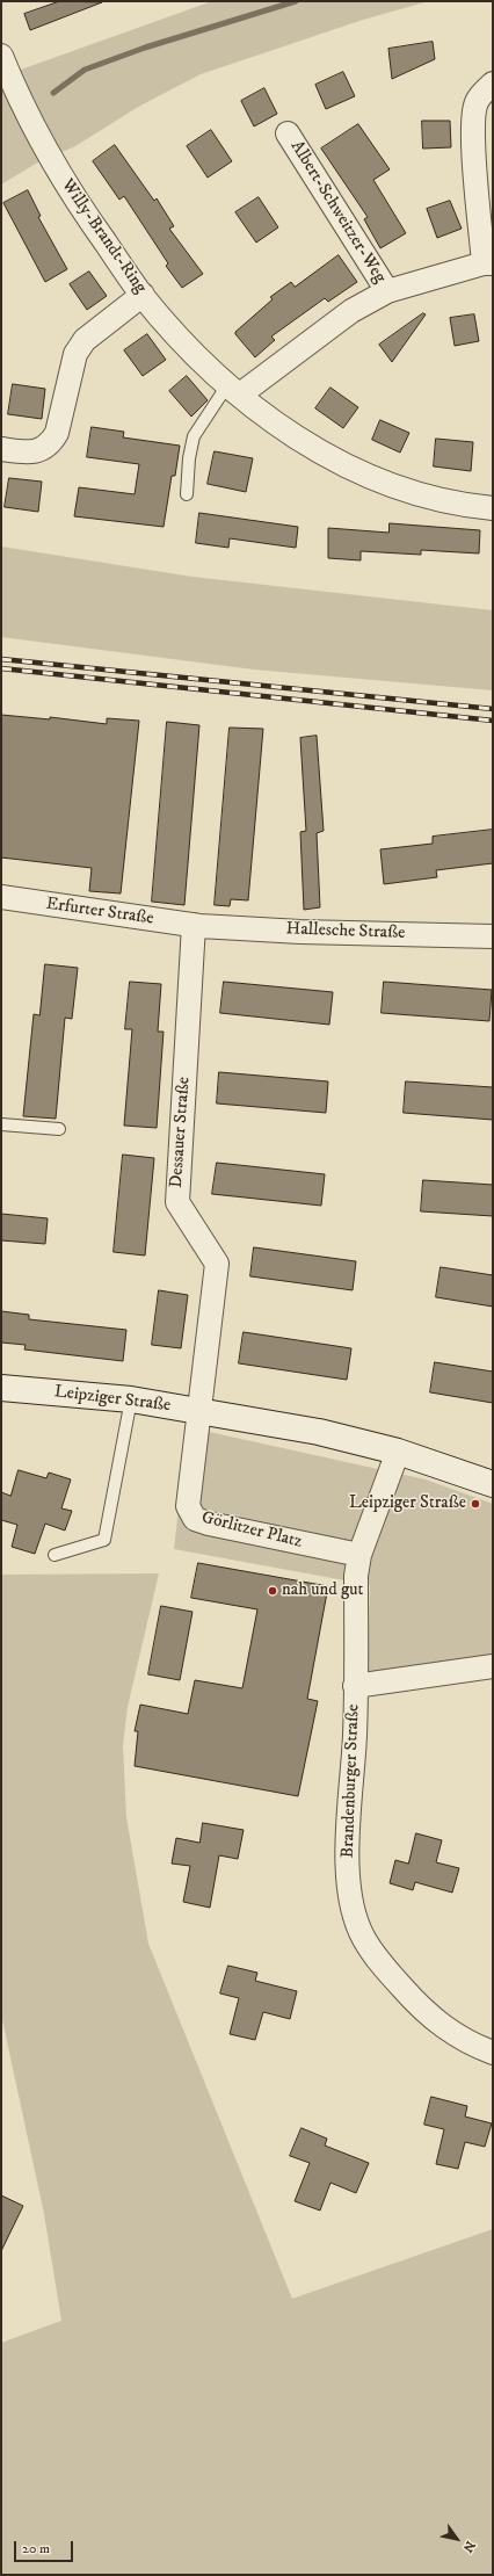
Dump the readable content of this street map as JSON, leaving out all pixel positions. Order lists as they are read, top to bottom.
{
  "streets": {
    "main road": ["Leipziger Straße"],
    "street": [
      "Albert-Schweitzer-Weg",
      "Willy-Brandt-Ring",
      "Erfurter Straße",
      "Hallesche Straße",
      "Dessauer Straße",
      "Görlitzer Platz",
      "Brandenburger Straße"
    ]
  },
  "crossings": [
    ["Erfurter Straße", "Hallesche Straße"],
    ["Erfurter Straße", "Dessauer Straße"],
    ["Hallesche Straße", "Dessauer Straße"],
    ["Dessauer Straße", "Leipziger Straße"],
    ["Dessauer Straße", "Görlitzer Platz"],
    ["Leipziger Straße", "Görlitzer Platz"],
    ["Leipziger Straße", "Brandenburger Straße"],
    ["Görlitzer Platz", "Brandenburger Straße"]
  ],
  "places": ["Leipziger Straße", "nah und gut"],
  "scale_bar": "20 m",
  "north": "bottom right"
}
